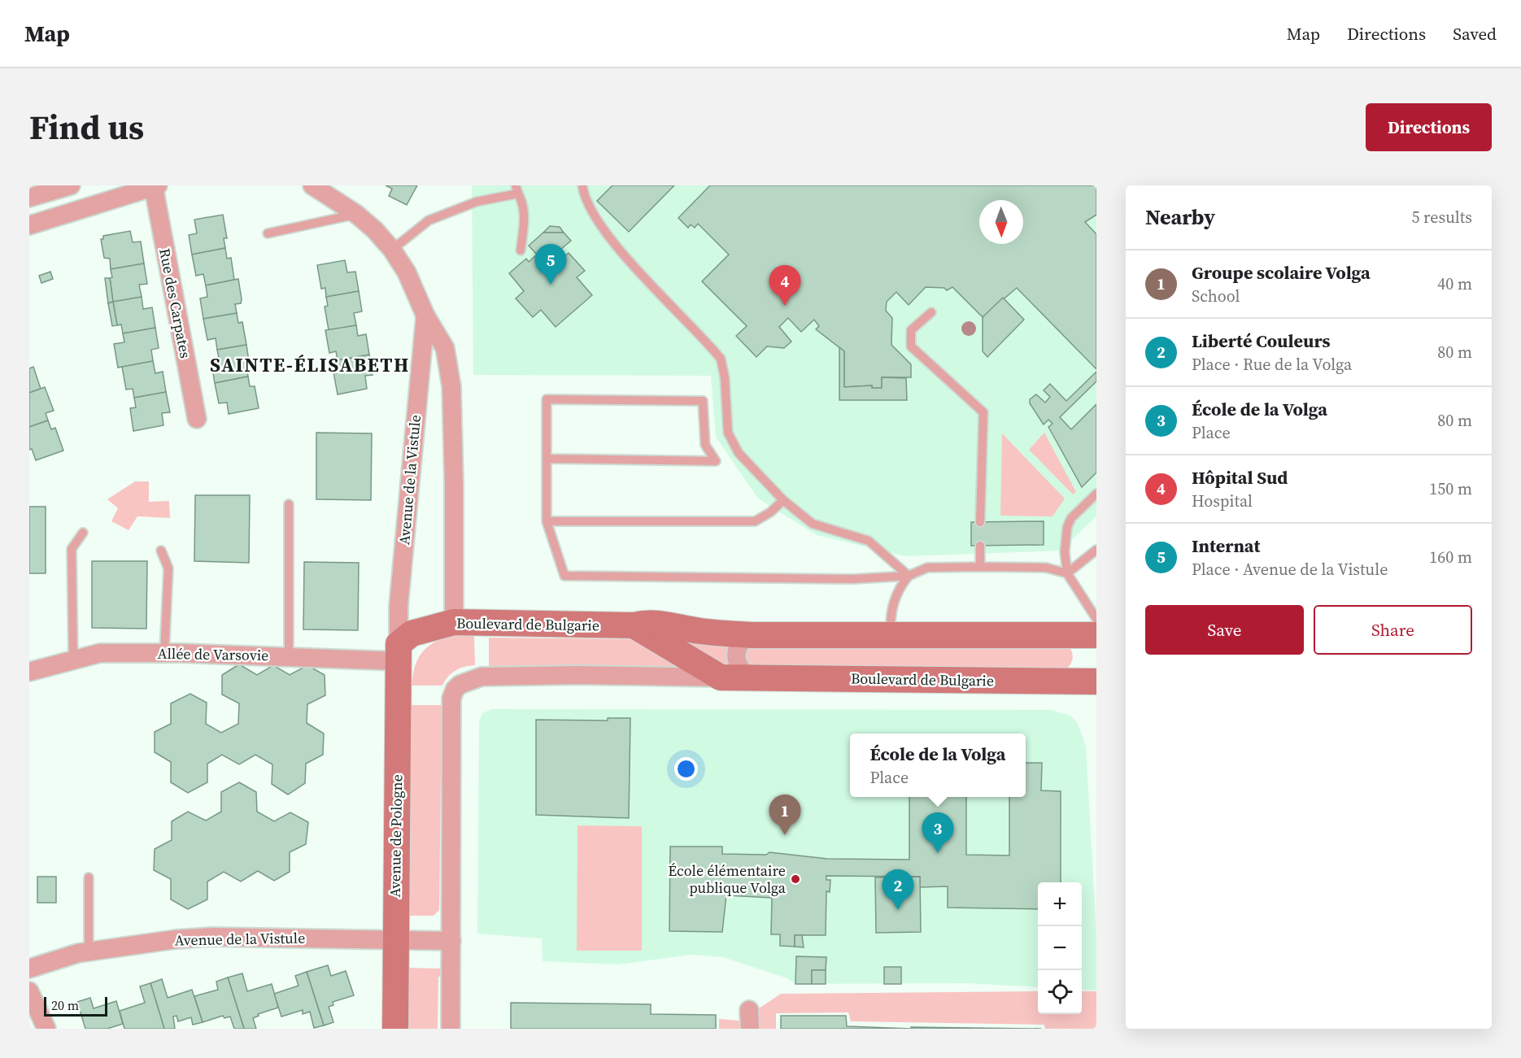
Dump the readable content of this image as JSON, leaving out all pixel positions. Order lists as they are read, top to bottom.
{
  "streets": {
    "street": [
      "Rue des Carpates",
      "Avenue de la Vistule",
      "Boulevard de Bulgarie",
      "Allée de Varsovie",
      "Avenue de Pologne"
    ]
  },
  "crossings": [
    ["Avenue de la Vistule", "Boulevard de Bulgarie"],
    ["Avenue de la Vistule", "Allée de Varsovie"],
    ["Avenue de la Vistule", "Avenue de Pologne"],
    ["Boulevard de Bulgarie", "Allée de Varsovie"],
    ["Boulevard de Bulgarie", "Avenue de Pologne"],
    ["Allée de Varsovie", "Avenue de Pologne"]
  ],
  "districts": ["SAINTE-ÉLISABETH"],
  "places": ["École élémentaire publique Volga"],
  "scale_bar": "20 m",
  "north": "bottom",
  "page": {
    "header": "Map",
    "nav": ["Map", "Directions", "Saved"],
    "title": "Find us",
    "buttons": [
      "Directions",
      ["Save", "Share"]
    ],
    "heading": ["Nearby", "5 results"],
    "pins": [
      "5",
      "4",
      "1",
      "3",
      "2"
    ],
    "list": [
      {
        "mark": "1",
        "name": "Groupe scolaire Volga",
        "note": "School",
        "value": "40 m"
      },
      {
        "mark": "2",
        "name": "Liberté Couleurs",
        "note": "Place · Rue de la Volga",
        "value": "80 m"
      },
      {
        "mark": "3",
        "name": "École de la Volga",
        "note": "Place",
        "value": "80 m"
      },
      {
        "mark": "4",
        "name": "Hôpital Sud",
        "note": "Hospital",
        "value": "150 m"
      },
      {
        "mark": "5",
        "name": "Internat",
        "note": "Place · Avenue de la Vistule",
        "value": "160 m"
      }
    ],
    "popup": ["École de la Volga", "Place"],
    "map_buttons": ["+", "−"],
    "scale": "20 m"
  }
}
